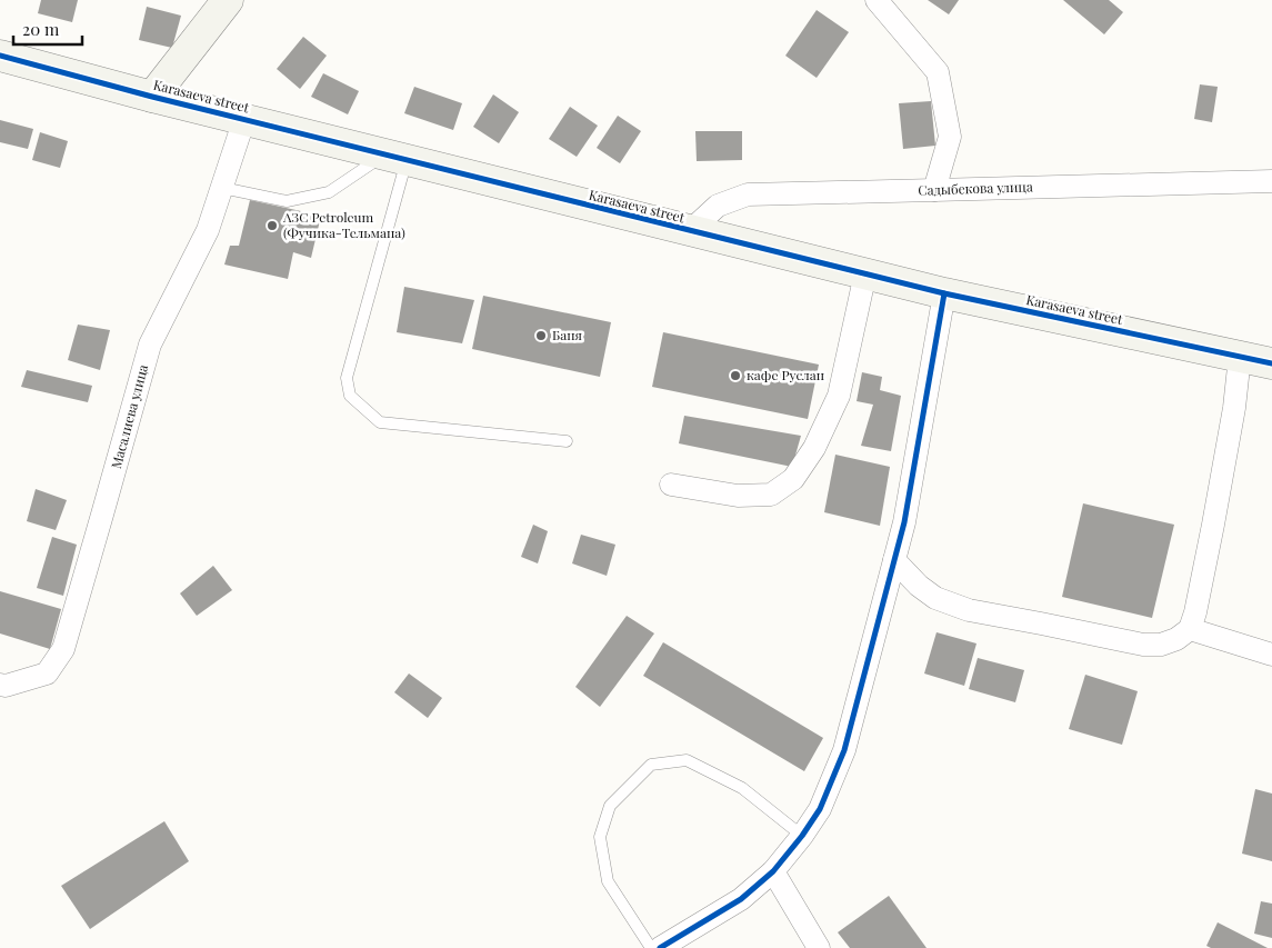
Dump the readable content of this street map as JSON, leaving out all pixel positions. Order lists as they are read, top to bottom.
{
  "streets": {
    "street": ["Karasaeva street", "Садыбекова улица", "Масалиева улица"]
  },
  "crossings": [
    ["Karasaeva street", "Садыбекова улица"],
    ["Karasaeva street", "Масалиева улица"]
  ],
  "places": ["АЗС Petroleum (Фучика-Тельмана)", "Баня", "кафе Руслан"],
  "scale_bar": "20 m"
}
